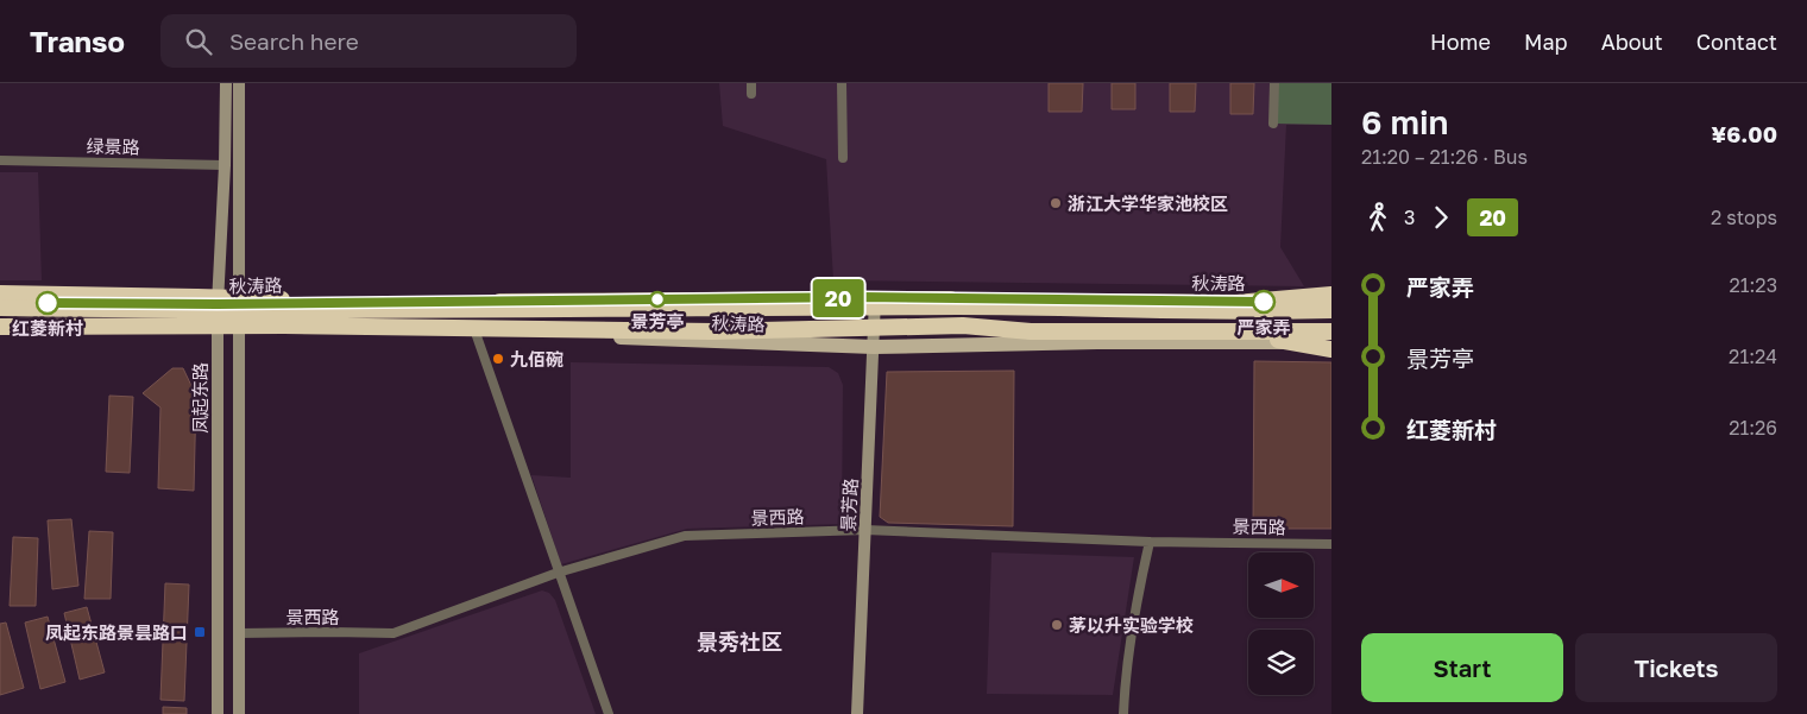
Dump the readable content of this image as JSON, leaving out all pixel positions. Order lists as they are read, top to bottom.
{
  "streets": {
    "main road": ["秋涛路", "凤起东路", "景芳路"],
    "street": ["绿景路", "景西路"]
  },
  "crossings": [
    ["绿景路", "凤起东路"],
    ["秋涛路", "凤起东路"],
    ["秋涛路", "景芳路"],
    ["景芳路", "景西路"]
  ],
  "districts": ["景秀社区"],
  "places": {
    "other": [
      "浙江大学华家池校区",
      "景芳亭",
      "严家弄",
      "红菱新村",
      "九佰碗",
      "茅以升实验学校"
    ],
    "transit": ["凤起东路景昙路口"]
  },
  "lines": ["bus line 20"],
  "north": "right",
  "page": {
    "header": "Transo",
    "search": "Search here",
    "nav": [
      "Home",
      "Map",
      "About",
      "Contact"
    ],
    "on_map": "20",
    "heading": ["6 min", "21:20 – 21:26 · Bus", "¥6.00"],
    "legs": ["3", "20", "2 stops"],
    "list": [
      {
        "name": "严家弄",
        "value": "21:23"
      },
      {
        "name": "景芳亭",
        "value": "21:24"
      },
      {
        "name": "红菱新村",
        "value": "21:26"
      }
    ],
    "buttons": ["Start", "Tickets"]
  }
}
